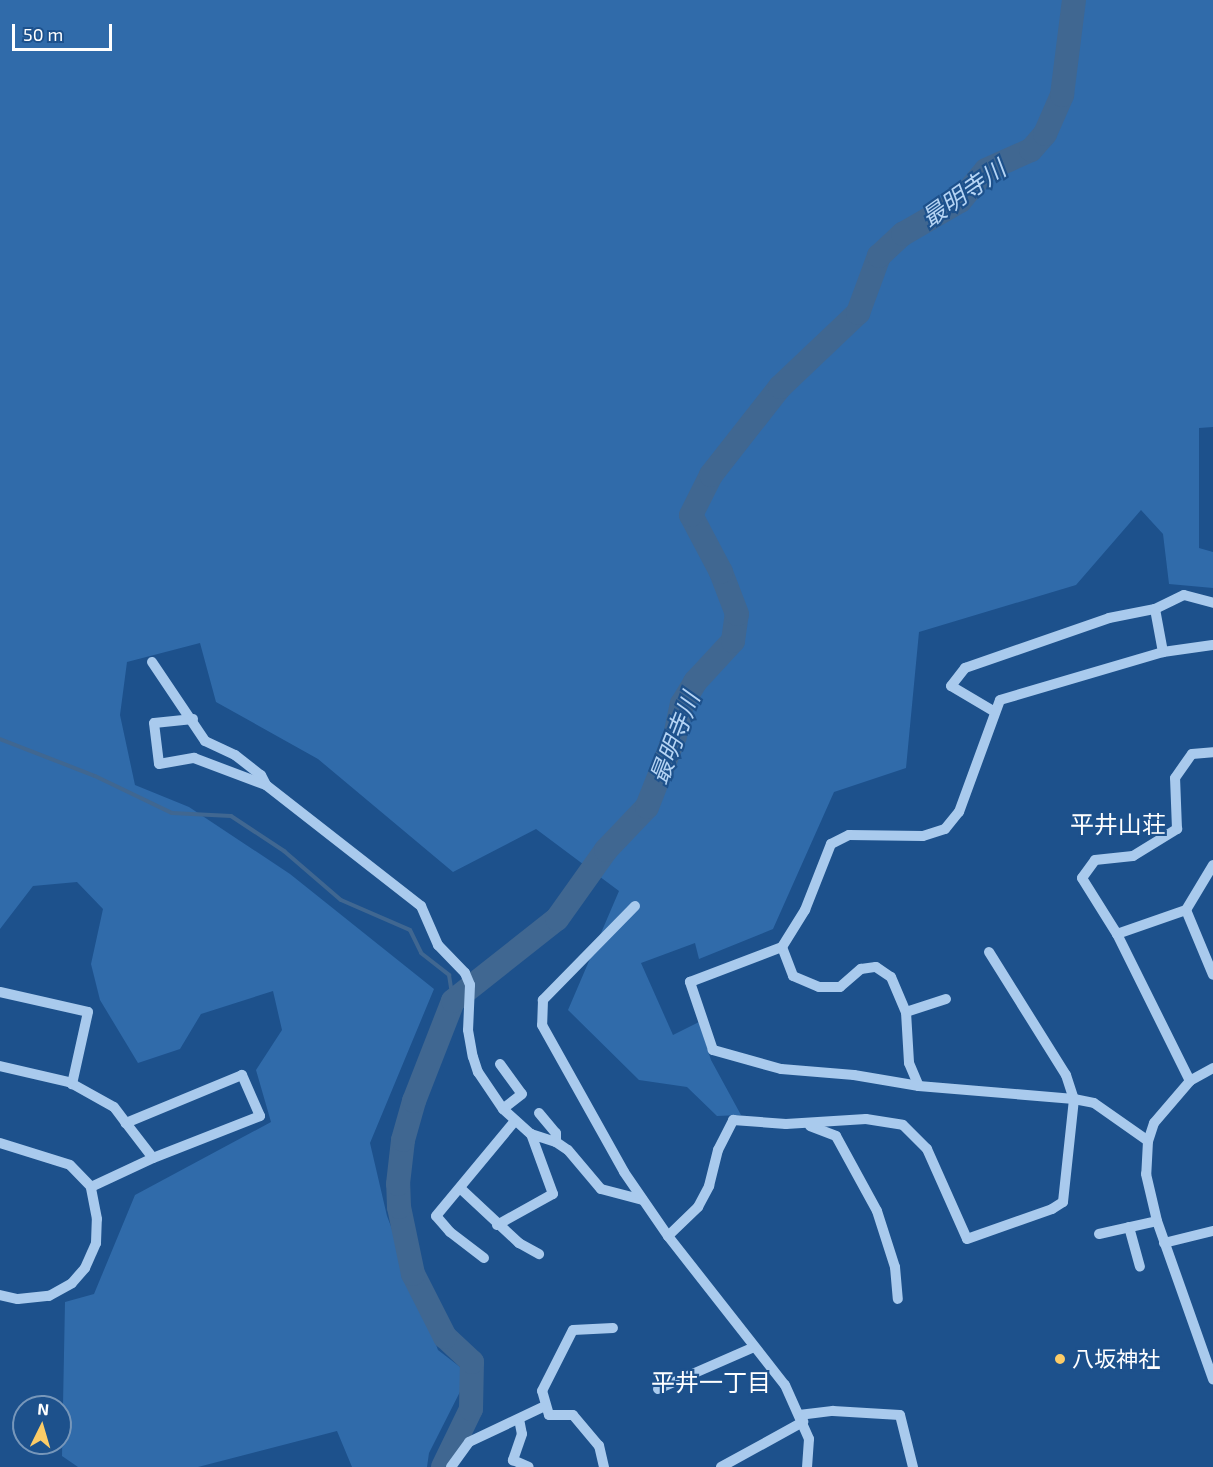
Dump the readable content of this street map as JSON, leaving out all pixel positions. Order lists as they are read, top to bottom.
{
  "districts": ["平井山荘", "平井一丁目"],
  "water": ["最明寺川"],
  "places": ["八坂神社"],
  "scale_bar": "50 m",
  "north": "top"
}
